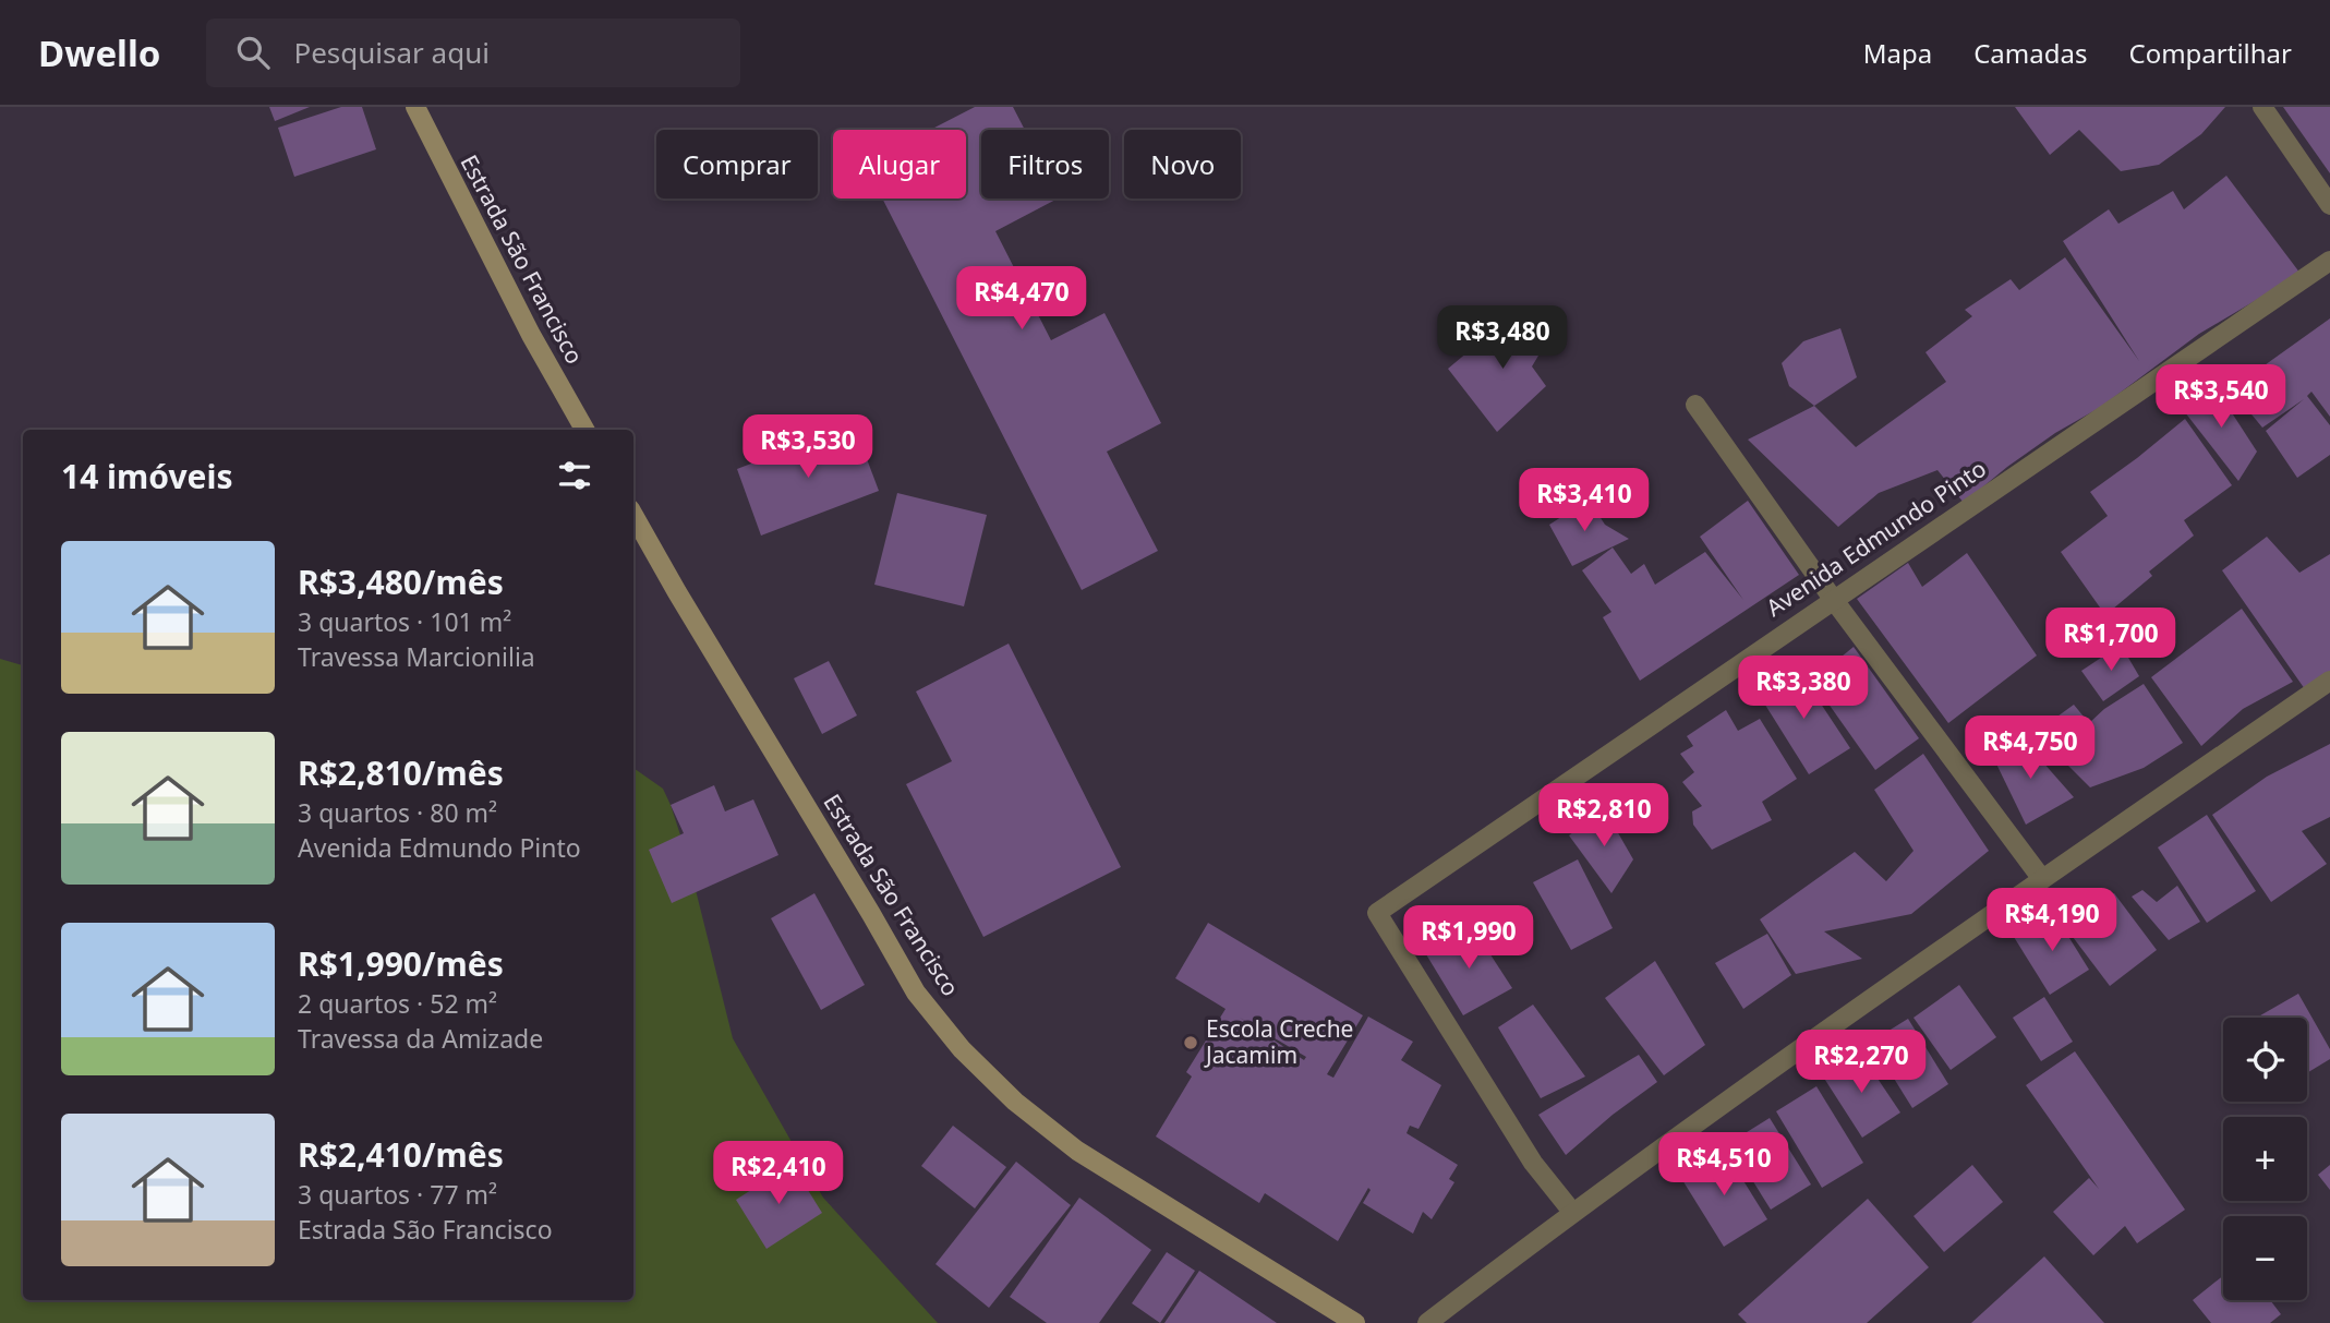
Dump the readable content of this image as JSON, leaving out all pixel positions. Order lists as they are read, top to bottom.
{
  "streets": {
    "street": ["Estrada São Francisco", "Avenida Edmundo Pinto"]
  },
  "places": ["Escola Creche Jacamim"],
  "page": {
    "header": "Dwello",
    "search": "Pesquisar aqui",
    "nav": ["Mapa", "Camadas", "Compartilhar"],
    "chip": [
      "Comprar",
      "Alugar",
      "Filtros",
      "Novo"
    ],
    "price": [
      "R$4,470",
      "R$3,480",
      "R$3,540",
      "R$3,530",
      "R$3,410",
      "R$1,700",
      "R$3,380",
      "R$4,750",
      "R$2,810",
      "R$4,190",
      "R$1,990",
      "R$2,270",
      "R$4,510",
      "R$2,410"
    ],
    "heading": "14 imóveis",
    "list": [
      {
        "name": "R$3,480/mês",
        "note": "3 quartos · 101 m² · Travessa Marcionilia"
      },
      {
        "name": "R$2,810/mês",
        "note": "3 quartos · 80 m² · Avenida Edmundo Pinto"
      },
      {
        "name": "R$1,990/mês",
        "note": "2 quartos · 52 m² · Travessa da Amizade"
      },
      {
        "name": "R$2,410/mês",
        "note": "3 quartos · 77 m² · Estrada São Francisco"
      }
    ],
    "map_buttons": ["+", "−"]
  }
}
